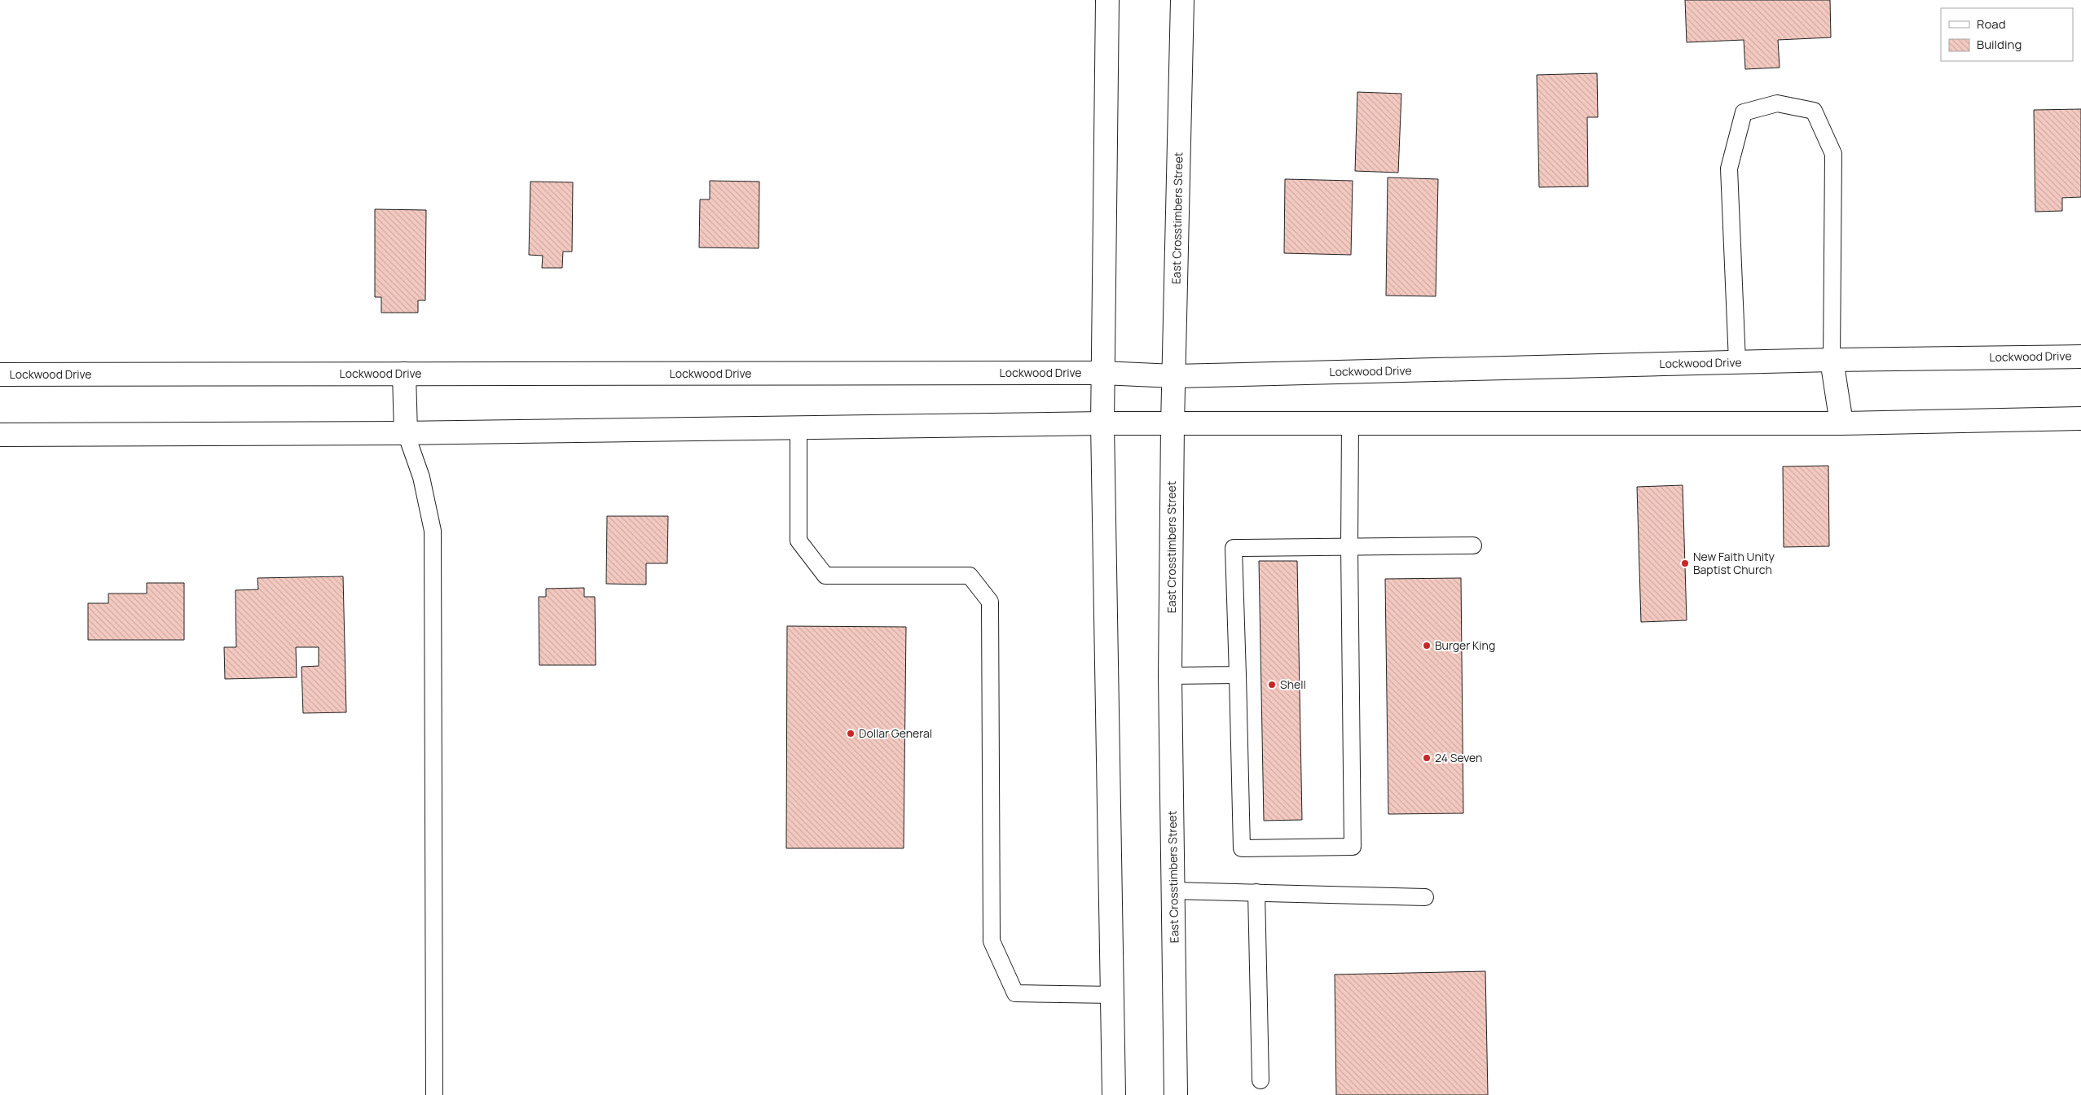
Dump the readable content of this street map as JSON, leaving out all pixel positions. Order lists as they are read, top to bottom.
{
  "streets": {
    "main road": ["East Crosstimbers Street", "Lockwood Drive"]
  },
  "crossings": [
    ["East Crosstimbers Street", "Lockwood Drive"]
  ],
  "places": [
    "New Faith Unity Baptist Church",
    "Burger King",
    "Shell",
    "Dollar General",
    "24 Seven"
  ],
  "legend": ["Road", "Building"]
}
